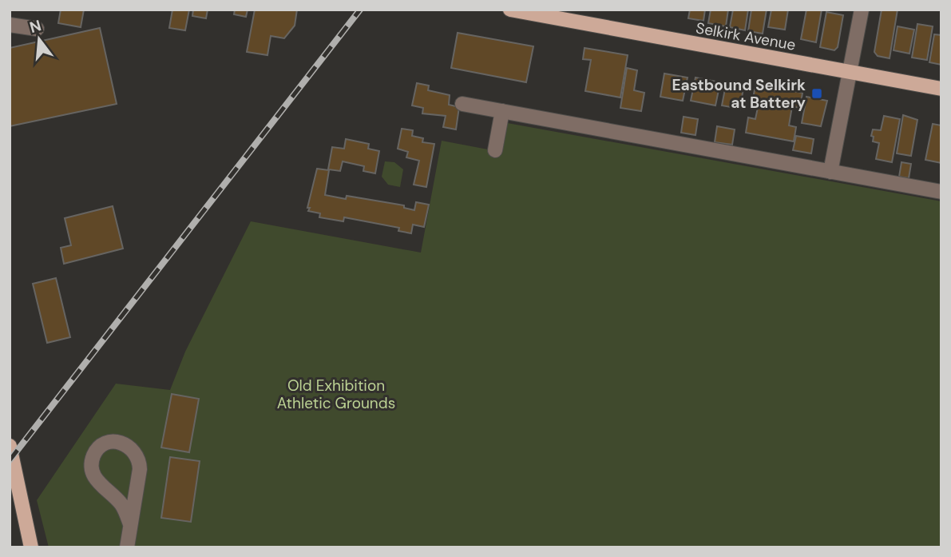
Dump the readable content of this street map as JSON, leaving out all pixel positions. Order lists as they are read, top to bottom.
{
  "streets": {
    "main road": ["Selkirk Avenue"]
  },
  "parks": ["Old Exhibition Athletic Grounds"],
  "places": {
    "transit": ["Eastbound Selkirk at Battery"]
  },
  "north": "top"
}
